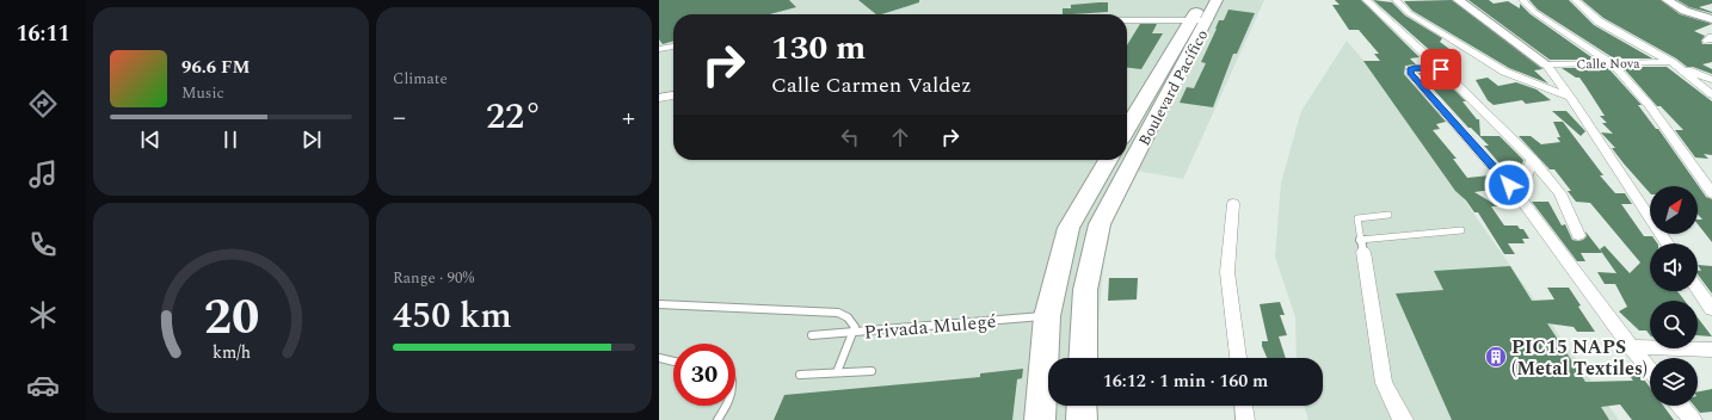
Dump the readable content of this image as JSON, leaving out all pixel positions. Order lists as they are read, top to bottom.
{
  "streets": {
    "main road": ["Boulevard Pacífico"],
    "street": ["Calle Nova"],
    "lane": ["Privada Mulegé"]
  },
  "places": {
    "building": ["PIC15 NAPS (Metal Textiles)"]
  },
  "north": "top right",
  "page": {
    "tabs": "16:11",
    "tile": [
      "Climate",
      ["Range · 90%", "450 km"]
    ],
    "turn": ["130 m", "Calle Carmen Valdez"],
    "song": ["96.6 FM", "Music"],
    "heat": ["−", "22°", "+"],
    "limit": "30",
    "trip": "16:12 · 1 min · 160 m",
    "gauge": ["20", "km/h"]
  }
}
